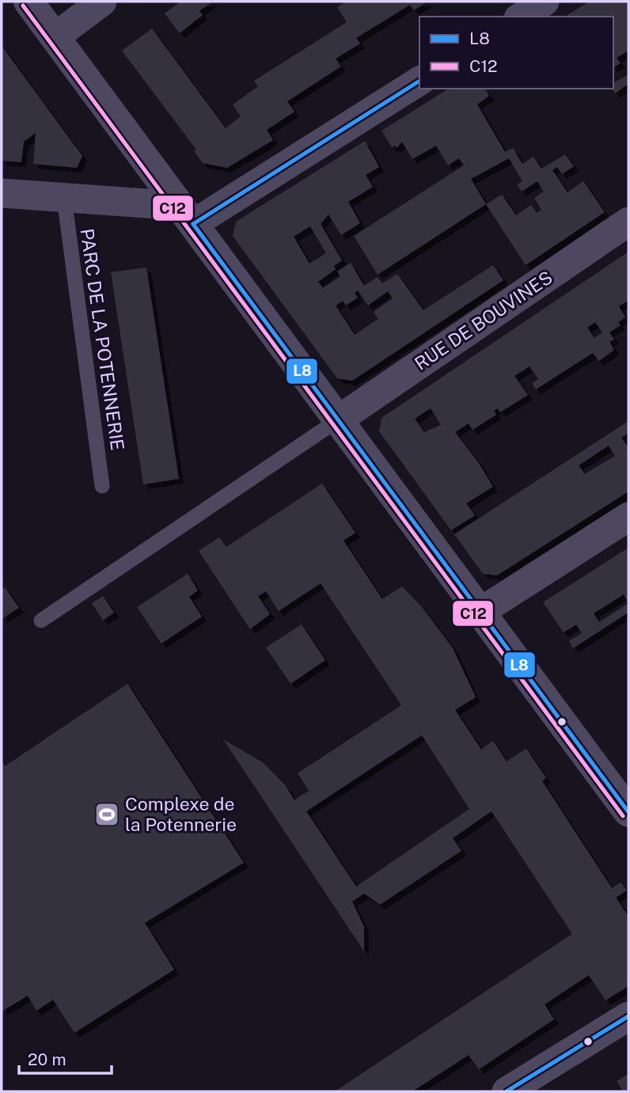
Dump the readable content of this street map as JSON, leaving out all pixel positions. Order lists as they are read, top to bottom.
{
  "streets": {
    "street": ["RUE DE BOUVINES"],
    "lane": ["PARC DE LA POTENNERIE"]
  },
  "places": {
    "sports": ["Complexe de la Potennerie"]
  },
  "lines": ["transit line C12", "transit line L8"],
  "legend": ["L8", "C12"],
  "scale_bar": "20 m"
}
